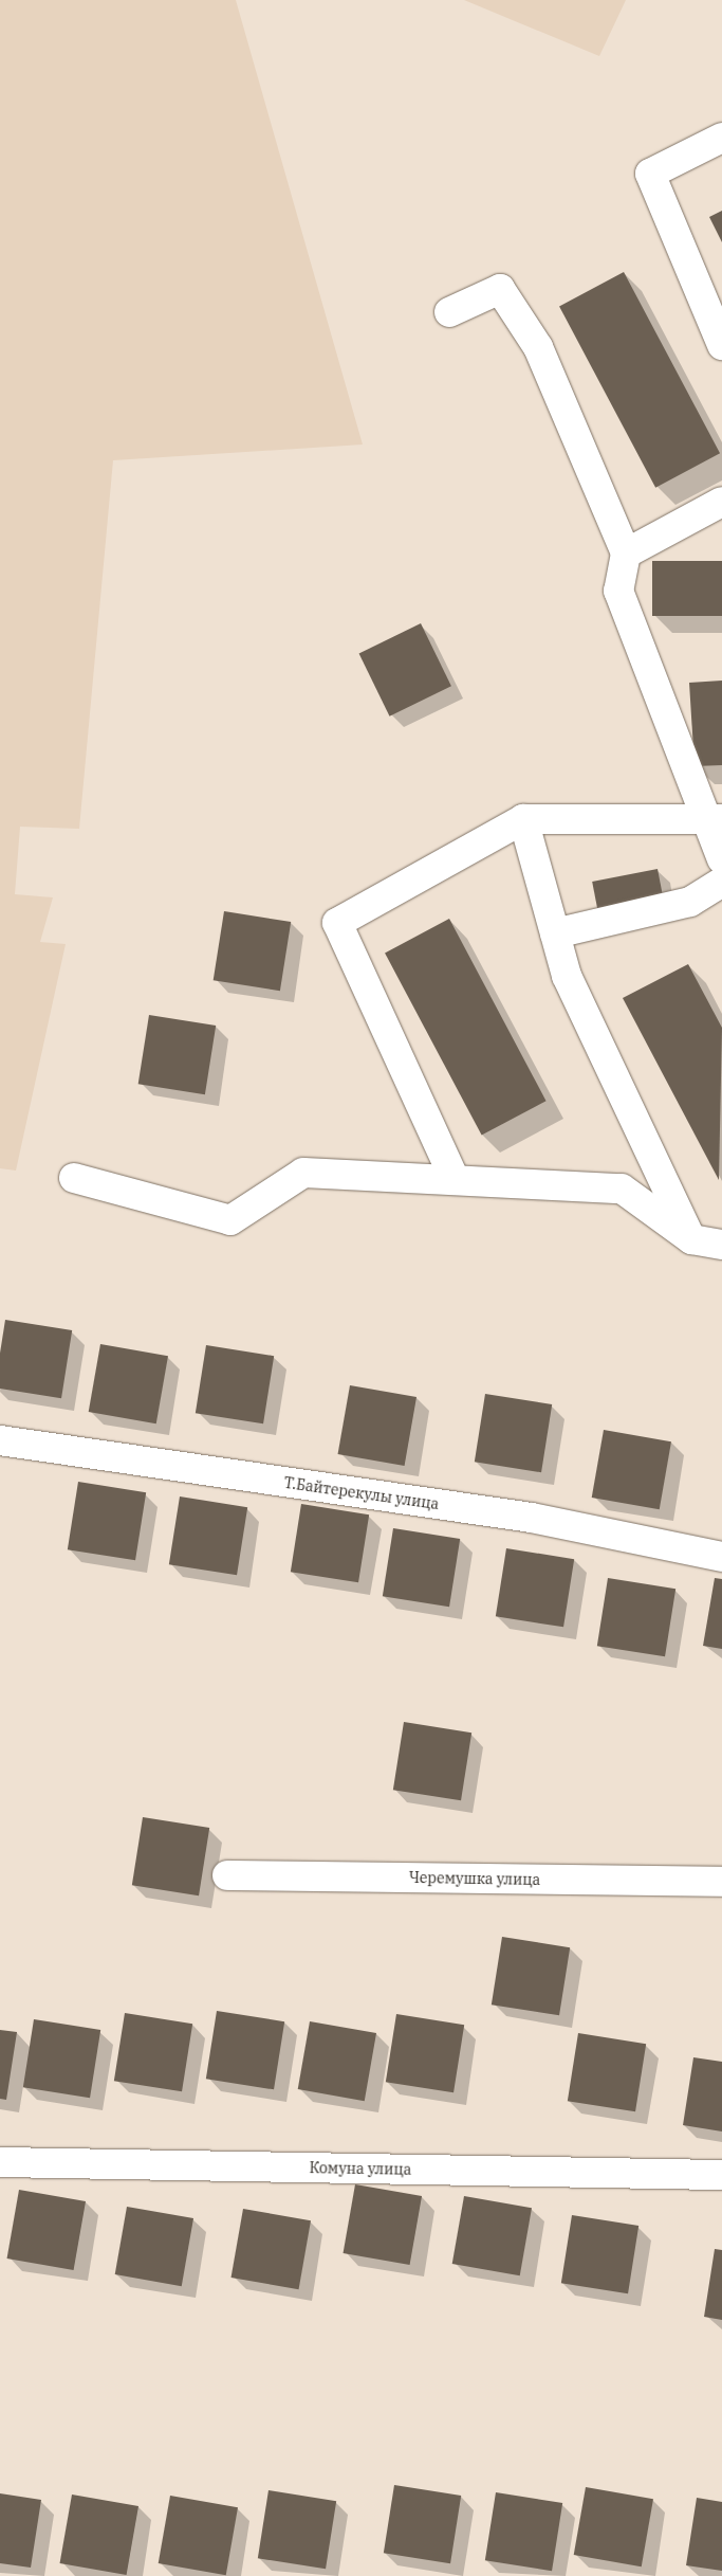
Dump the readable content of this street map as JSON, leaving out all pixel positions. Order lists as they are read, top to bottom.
{
  "streets": {
    "street": ["Т.Байтерекулы улица", "Черемушка улица", "Комуна улица"]
  }
}
